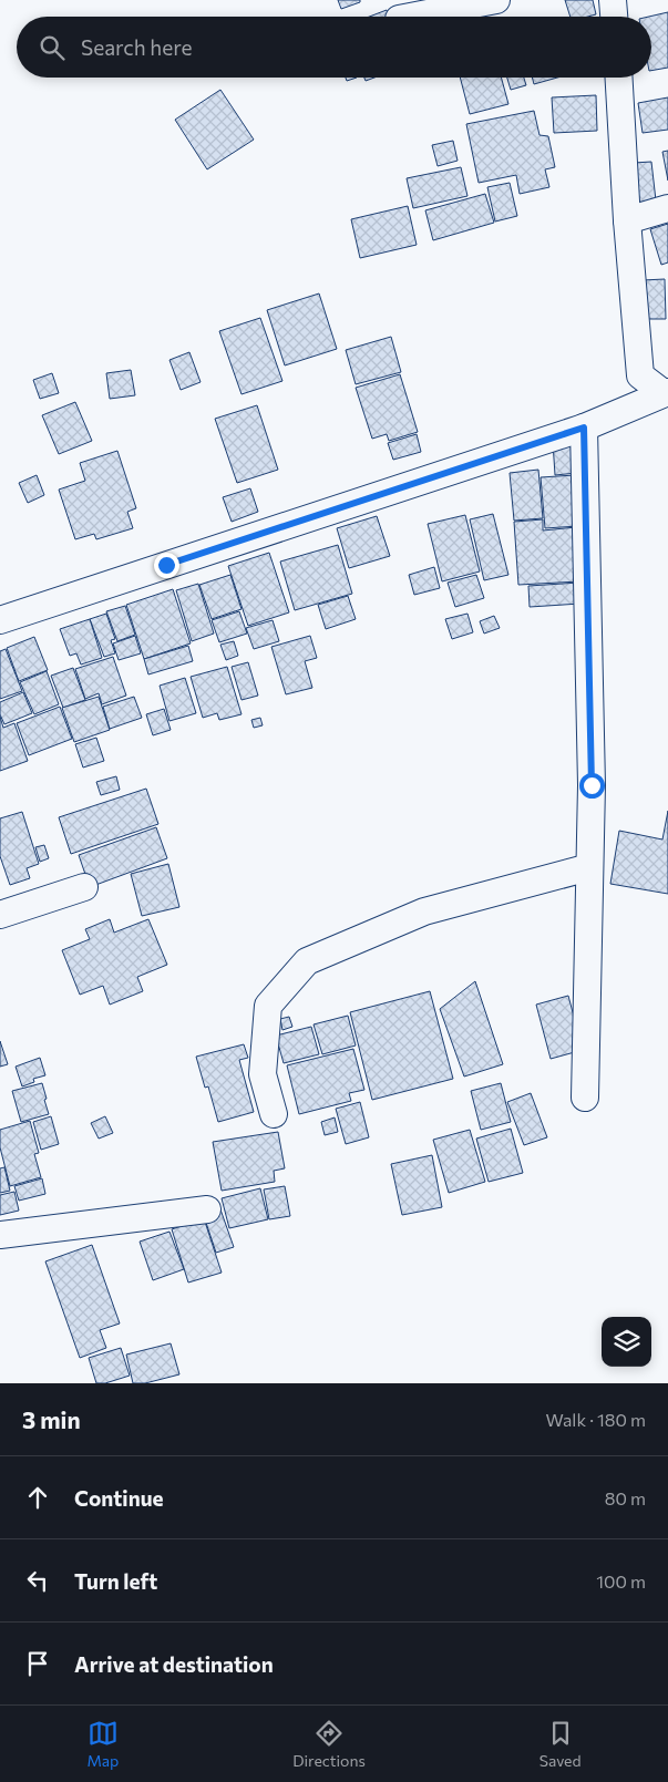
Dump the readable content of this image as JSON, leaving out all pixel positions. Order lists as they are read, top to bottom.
{
  "page": {
    "search": "Search here",
    "heading": ["3 min", "Walk · 180 m"],
    "list": [
      ["Continue", "80 m"],
      ["Turn left", "100 m"],
      "Arrive at destination"
    ],
    "nav": ["Map", "Directions", "Saved"]
  }
}
